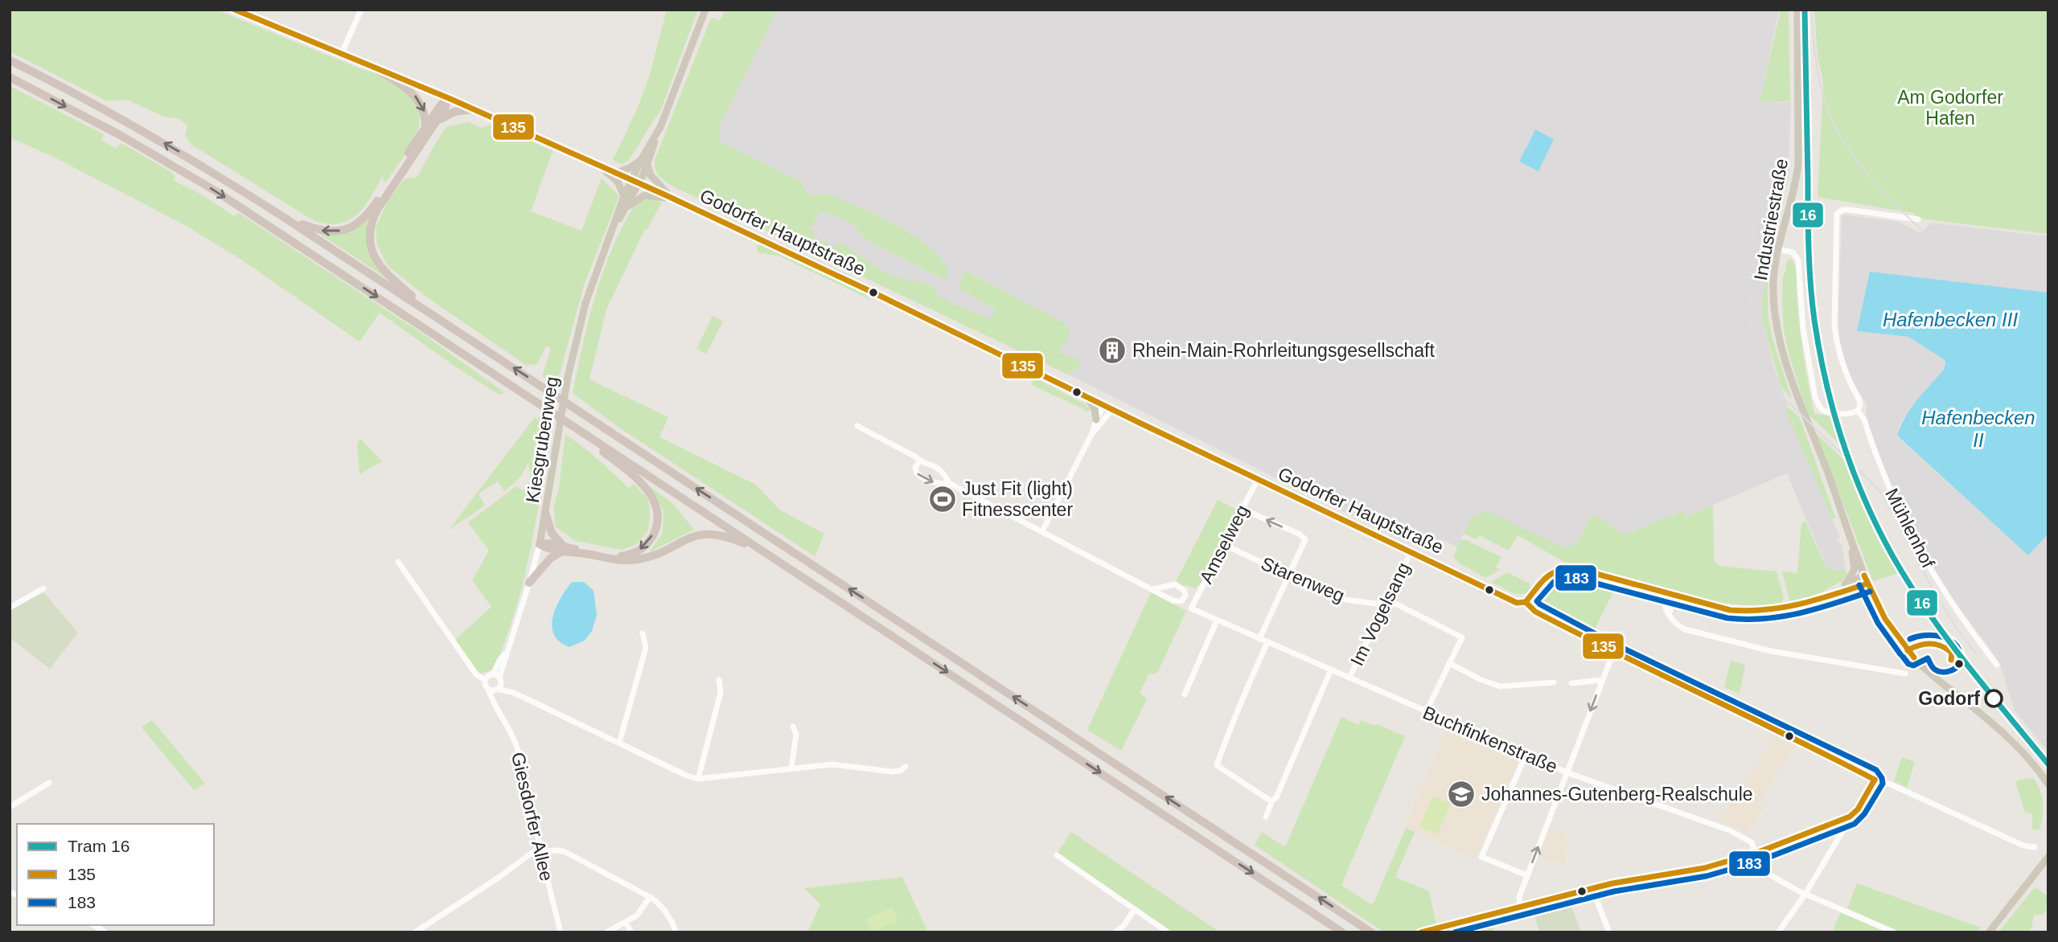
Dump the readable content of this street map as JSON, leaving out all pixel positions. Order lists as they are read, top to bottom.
{
  "streets": {
    "main road": ["Industriestraße", "Godorfer Hauptstraße", "Kiesgrubenweg"],
    "street": [
      "Mühlenhof",
      "Amselweg",
      "Starenweg",
      "Im Vogelsang",
      "Buchfinkenstraße",
      "Giesdorfer Allee"
    ]
  },
  "crossings": [
    ["Godorfer Hauptstraße", "Kiesgrubenweg"],
    ["Godorfer Hauptstraße", "Amselweg"],
    ["Godorfer Hauptstraße", "Im Vogelsang"],
    ["Amselweg", "Starenweg"],
    ["Amselweg", "Buchfinkenstraße"],
    ["Starenweg", "Im Vogelsang"],
    ["Im Vogelsang", "Buchfinkenstraße"]
  ],
  "water": ["Hafenbecken III", "Hafenbecken II"],
  "parks": ["Am Godorfer Hafen"],
  "places": {
    "building": ["Rhein-Main-Rohrleitungsgesellschaft"],
    "sports": ["Just Fit (light) Fitnesscenter"],
    "other": ["Godorf"],
    "school or university": ["Johannes-Gutenberg-Realschule"]
  },
  "lines": ["tram line 16", "transit line 135", "transit line 183"],
  "legend": ["Tram 16", "135", "183"]
}
